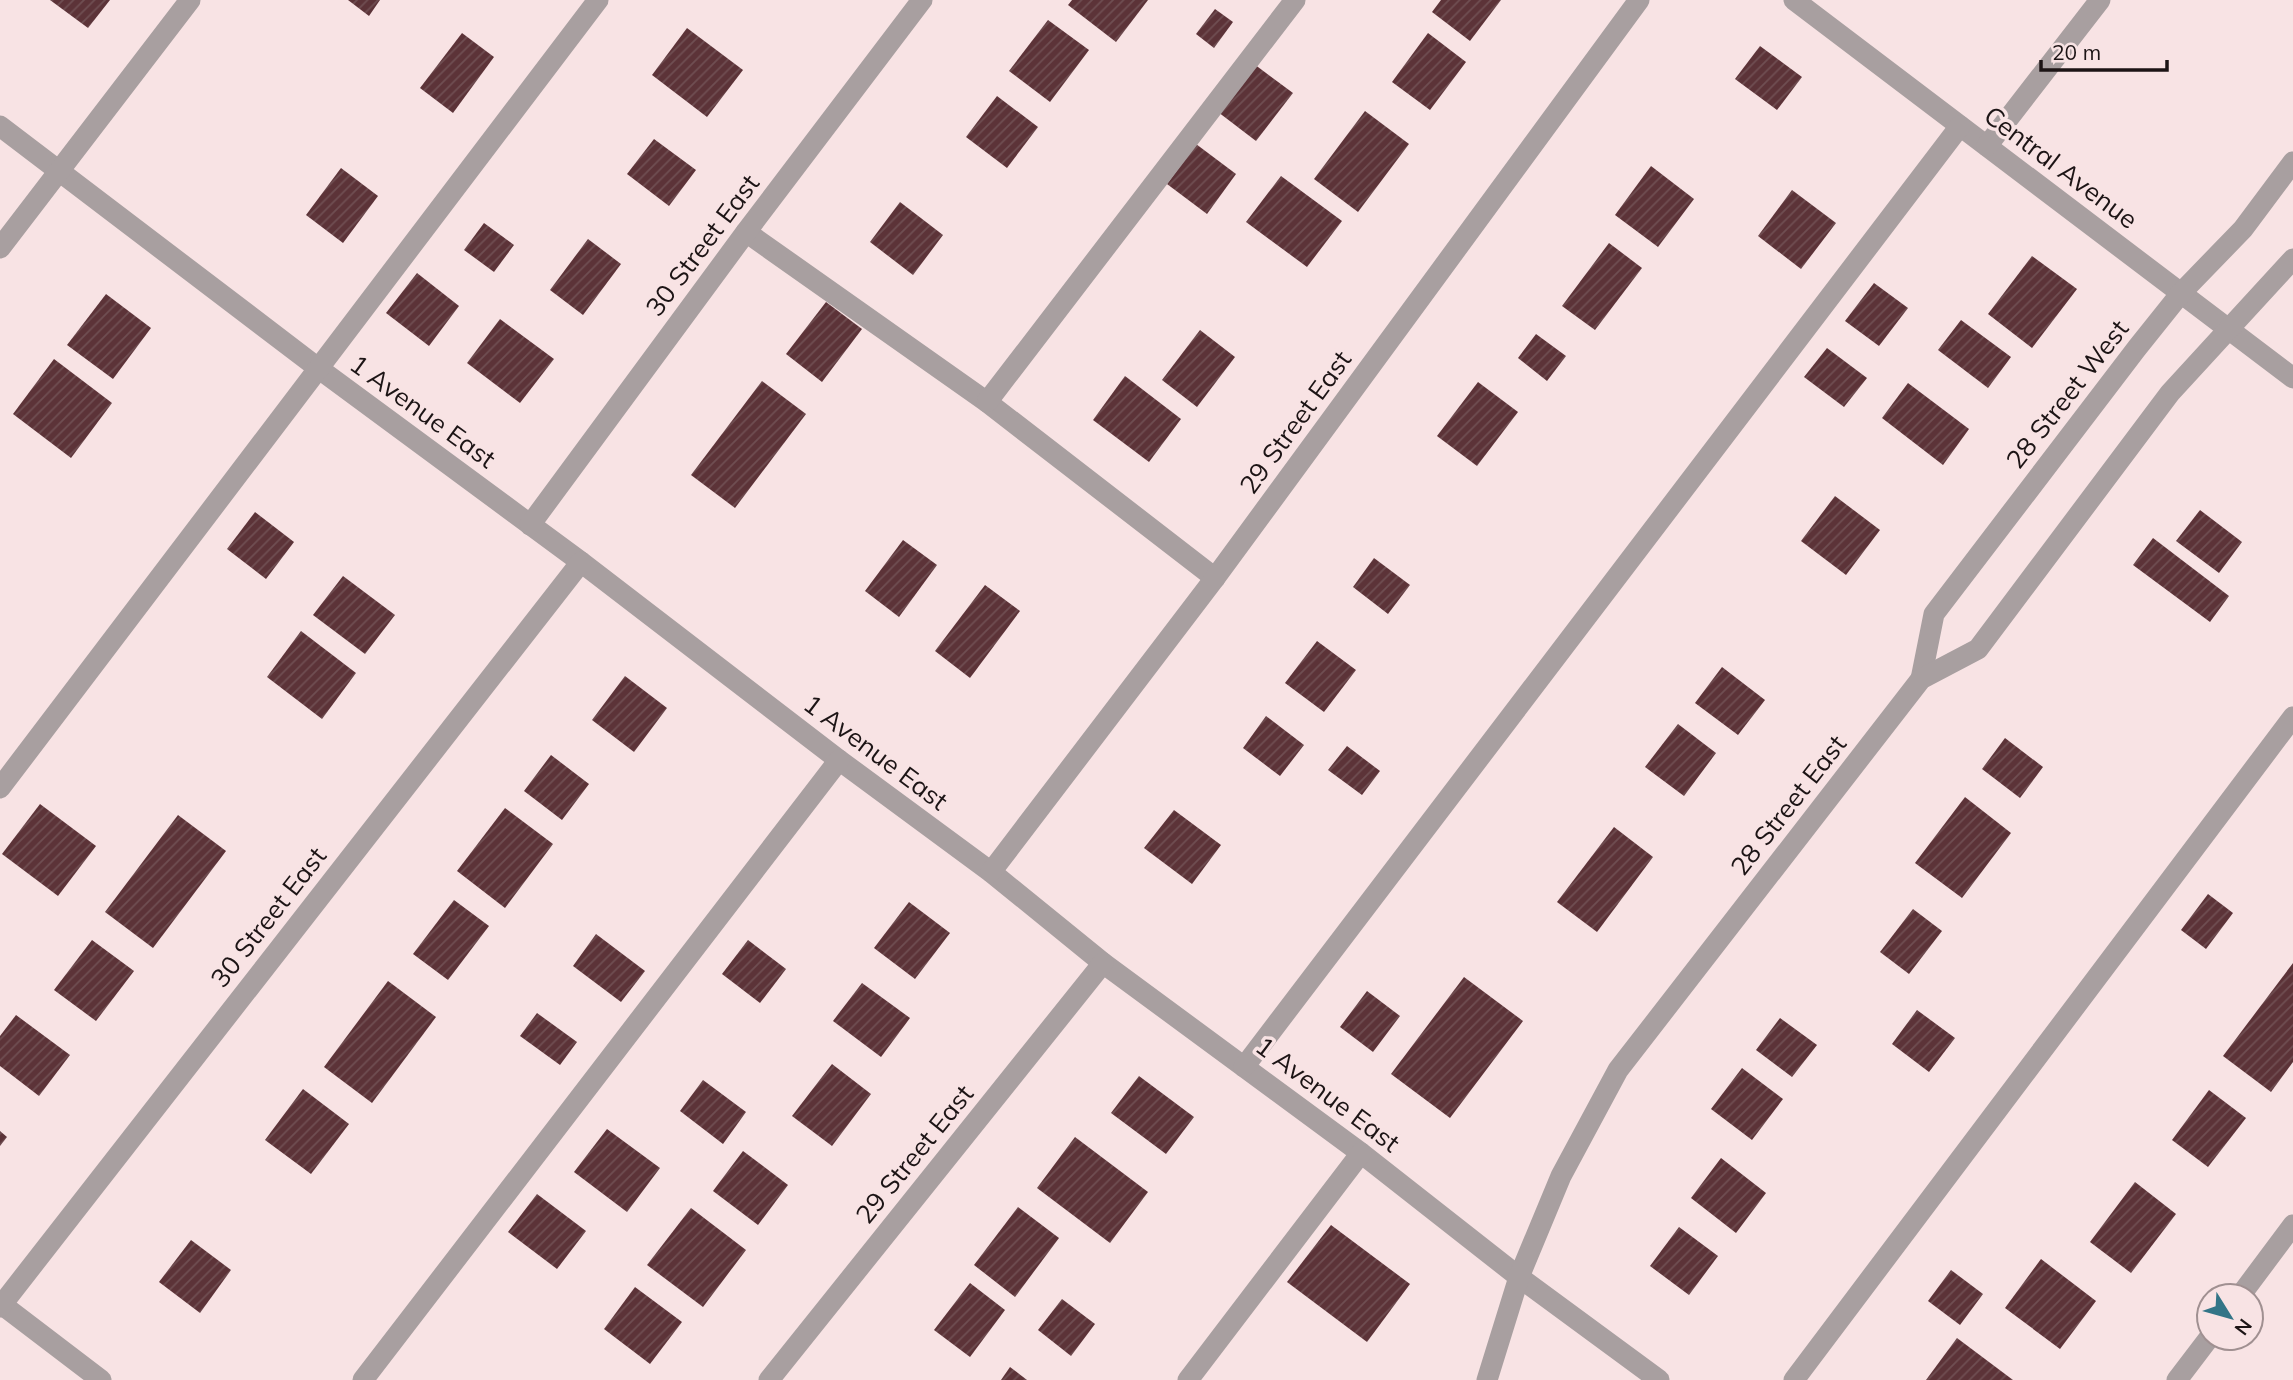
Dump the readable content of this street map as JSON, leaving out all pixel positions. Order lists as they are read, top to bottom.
{
  "streets": {
    "street": [
      "Central Avenue",
      "30 Street East",
      "28 Street West",
      "1 Avenue East",
      "29 Street East",
      "28 Street East"
    ]
  },
  "crossings": [
    ["Central Avenue", "28 Street West"],
    ["Central Avenue", "28 Street East"],
    ["30 Street East", "1 Avenue East"],
    ["28 Street West", "28 Street East"],
    ["1 Avenue East", "29 Street East"],
    ["1 Avenue East", "28 Street East"]
  ],
  "scale_bar": "20 m",
  "north": "bottom right"
}
